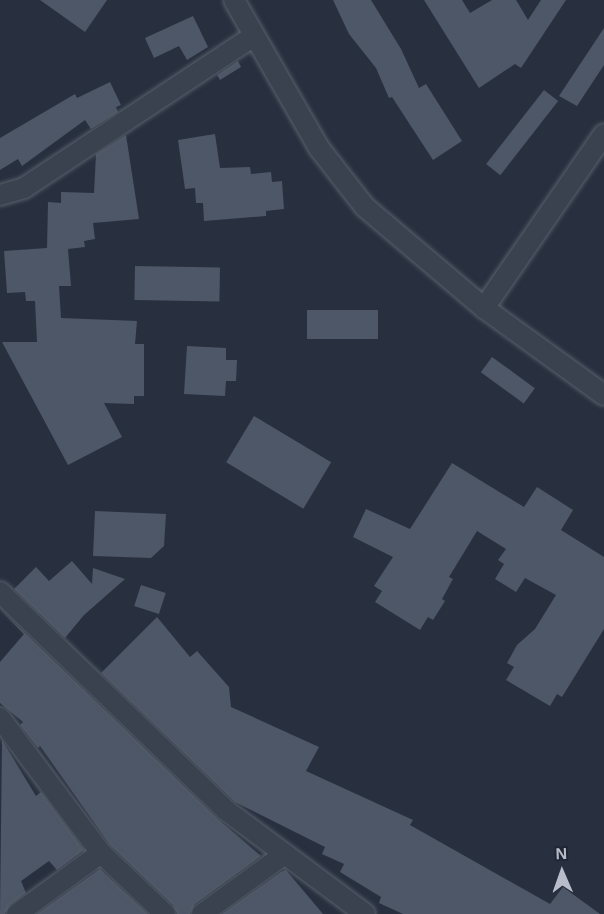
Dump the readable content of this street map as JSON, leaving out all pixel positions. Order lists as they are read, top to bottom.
{
  "north": "top"
}
